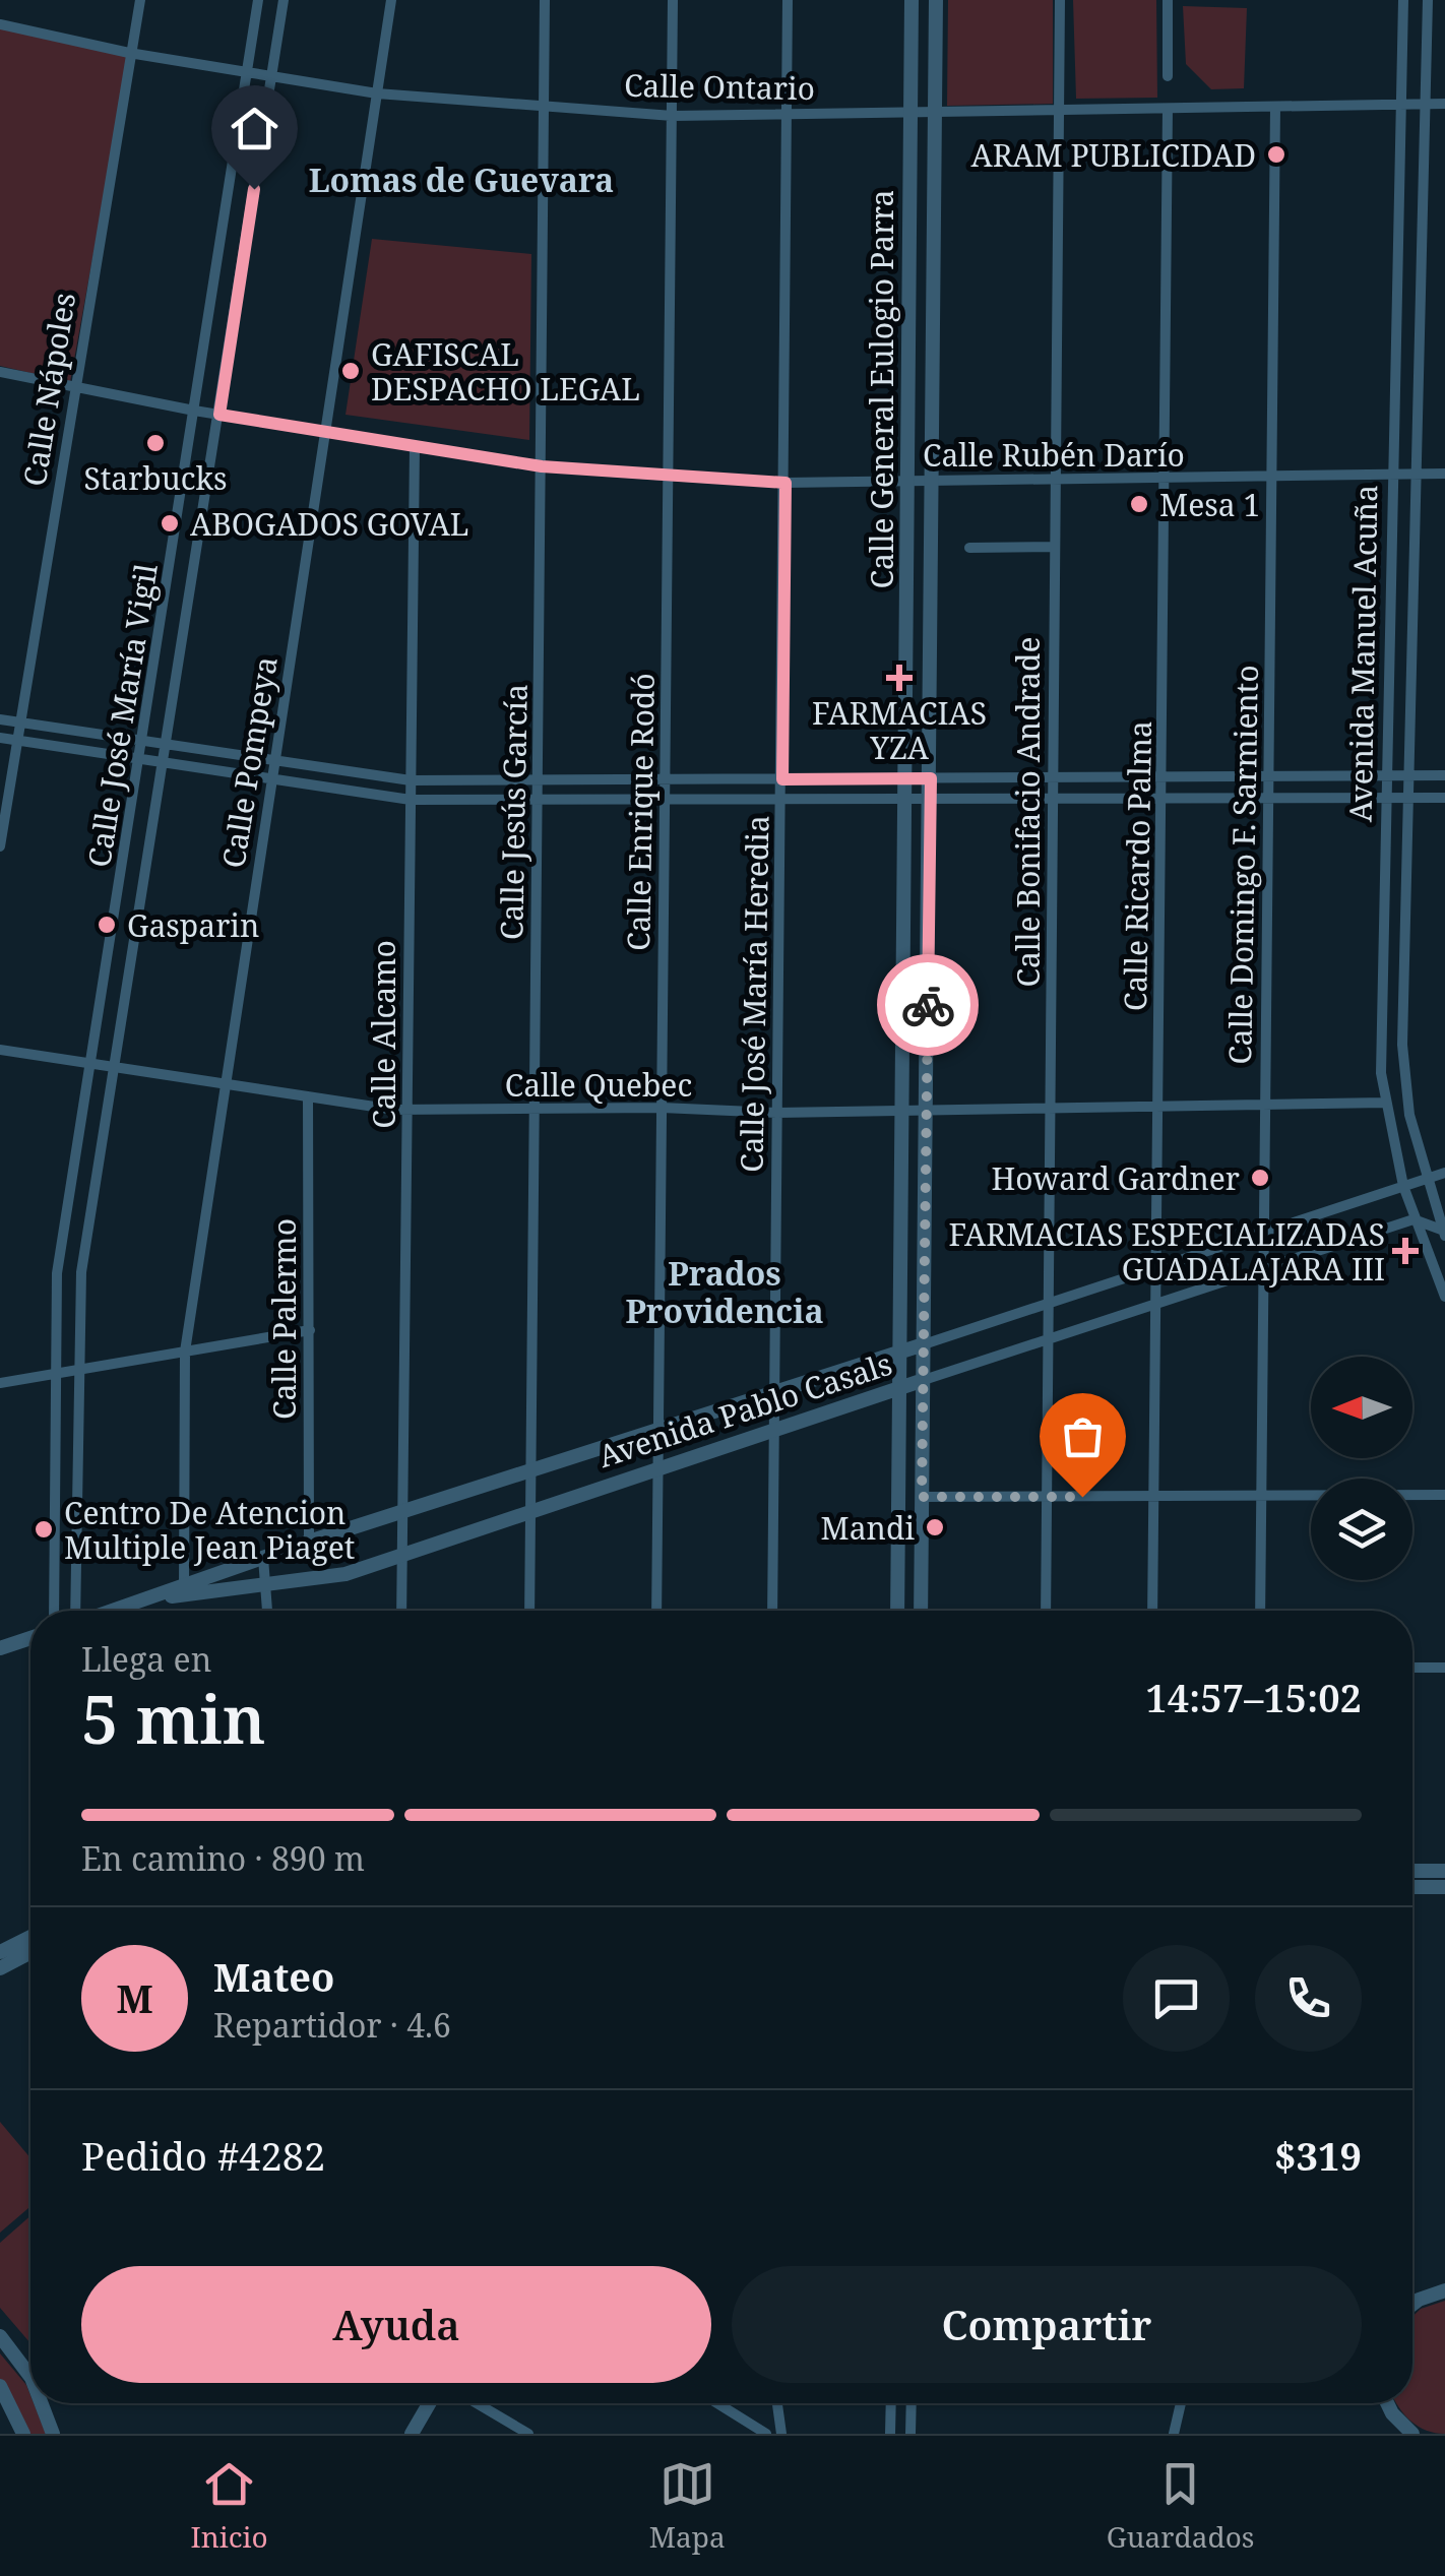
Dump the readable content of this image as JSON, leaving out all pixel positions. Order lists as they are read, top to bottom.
{
  "streets": {
    "street": [
      "Calle Ontario",
      "Calle Nápoles",
      "Calle General Eulogio Parra",
      "Calle Rubén Darío",
      "Avenida Manuel Acuña",
      "Calle José María Vigil",
      "Calle Pompeya",
      "Calle Jesús García",
      "Calle Enrique Rodó",
      "Calle Bonifacio Andrade",
      "Calle Domingo F. Sarmiento",
      "Calle Ricardo Palma",
      "Calle José María Heredia",
      "Calle Alcamo",
      "Calle Quebec",
      "Calle Palermo",
      "Avenida Pablo Casals"
    ]
  },
  "crossings": [
    ["Calle Ontario", "Calle Nápoles"],
    ["Calle Ontario", "Calle General Eulogio Parra"],
    ["Calle Ontario", "Avenida Manuel Acuña"],
    ["Calle Ontario", "Calle José María Vigil"],
    ["Calle Ontario", "Calle Pompeya"],
    ["Calle Ontario", "Calle Jesús García"],
    ["Calle Ontario", "Calle Enrique Rodó"],
    ["Calle Ontario", "Calle Bonifacio Andrade"],
    ["Calle Ontario", "Calle Domingo F. Sarmiento"],
    ["Calle Ontario", "Calle Ricardo Palma"],
    ["Calle Ontario", "Calle José María Heredia"],
    ["Calle Nápoles", "Calle Rubén Darío"],
    ["Calle General Eulogio Parra", "Calle Rubén Darío"],
    ["Calle General Eulogio Parra", "Calle Quebec"],
    ["Calle General Eulogio Parra", "Avenida Pablo Casals"],
    ["Calle Rubén Darío", "Avenida Manuel Acuña"],
    ["Calle Rubén Darío", "Calle José María Vigil"],
    ["Calle Rubén Darío", "Calle Pompeya"],
    ["Calle Rubén Darío", "Calle Jesús García"],
    ["Calle Rubén Darío", "Calle Enrique Rodó"],
    ["Calle Rubén Darío", "Calle Bonifacio Andrade"],
    ["Calle Rubén Darío", "Calle Domingo F. Sarmiento"],
    ["Calle Rubén Darío", "Calle Ricardo Palma"],
    ["Calle Rubén Darío", "Calle José María Heredia"],
    ["Calle Rubén Darío", "Calle Alcamo"],
    ["Avenida Manuel Acuña", "Calle Quebec"],
    ["Avenida Manuel Acuña", "Avenida Pablo Casals"],
    ["Calle José María Vigil", "Calle Quebec"],
    ["Calle Pompeya", "Calle Quebec"],
    ["Calle Pompeya", "Avenida Pablo Casals"],
    ["Calle Jesús García", "Calle Quebec"],
    ["Calle Jesús García", "Avenida Pablo Casals"],
    ["Calle Enrique Rodó", "Calle Quebec"],
    ["Calle Enrique Rodó", "Avenida Pablo Casals"],
    ["Calle Bonifacio Andrade", "Calle Quebec"],
    ["Calle Bonifacio Andrade", "Avenida Pablo Casals"],
    ["Calle Domingo F. Sarmiento", "Calle Quebec"],
    ["Calle Domingo F. Sarmiento", "Avenida Pablo Casals"],
    ["Calle Ricardo Palma", "Calle Quebec"],
    ["Calle Ricardo Palma", "Avenida Pablo Casals"],
    ["Calle José María Heredia", "Calle Quebec"],
    ["Calle José María Heredia", "Avenida Pablo Casals"],
    ["Calle Alcamo", "Calle Quebec"],
    ["Calle Alcamo", "Avenida Pablo Casals"],
    ["Calle Quebec", "Calle Palermo"],
    ["Calle Palermo", "Avenida Pablo Casals"]
  ],
  "districts": ["Lomas de Guevara", "Prados Providencia"],
  "places": {
    "other": [
      "ARAM PUBLICIDAD",
      "GAFISCAL DESPACHO LEGAL",
      "Starbucks",
      "Mesa 1",
      "ABOGADOS GOVAL",
      "Gasparin",
      "Howard Gardner",
      "Mandi",
      "Centro De Atencion Multiple Jean Piaget"
    ],
    "health": ["FARMACIAS YZA", "FARMACIAS ESPECIALIZADAS GUADALAJARA III"]
  },
  "north": "left",
  "page": {
    "heading": ["5 min", "Llega en", "14:57–15:02"],
    "panel": [
      "Mateo",
      "Repartidor · 4.6",
      "Pedido #4282",
      "$319"
    ],
    "bar": "En camino · 890 m",
    "round": "M",
    "buttons": ["Ayuda", "Compartir"],
    "tabs": ["Inicio", "Mapa", "Guardados"]
  }
}
